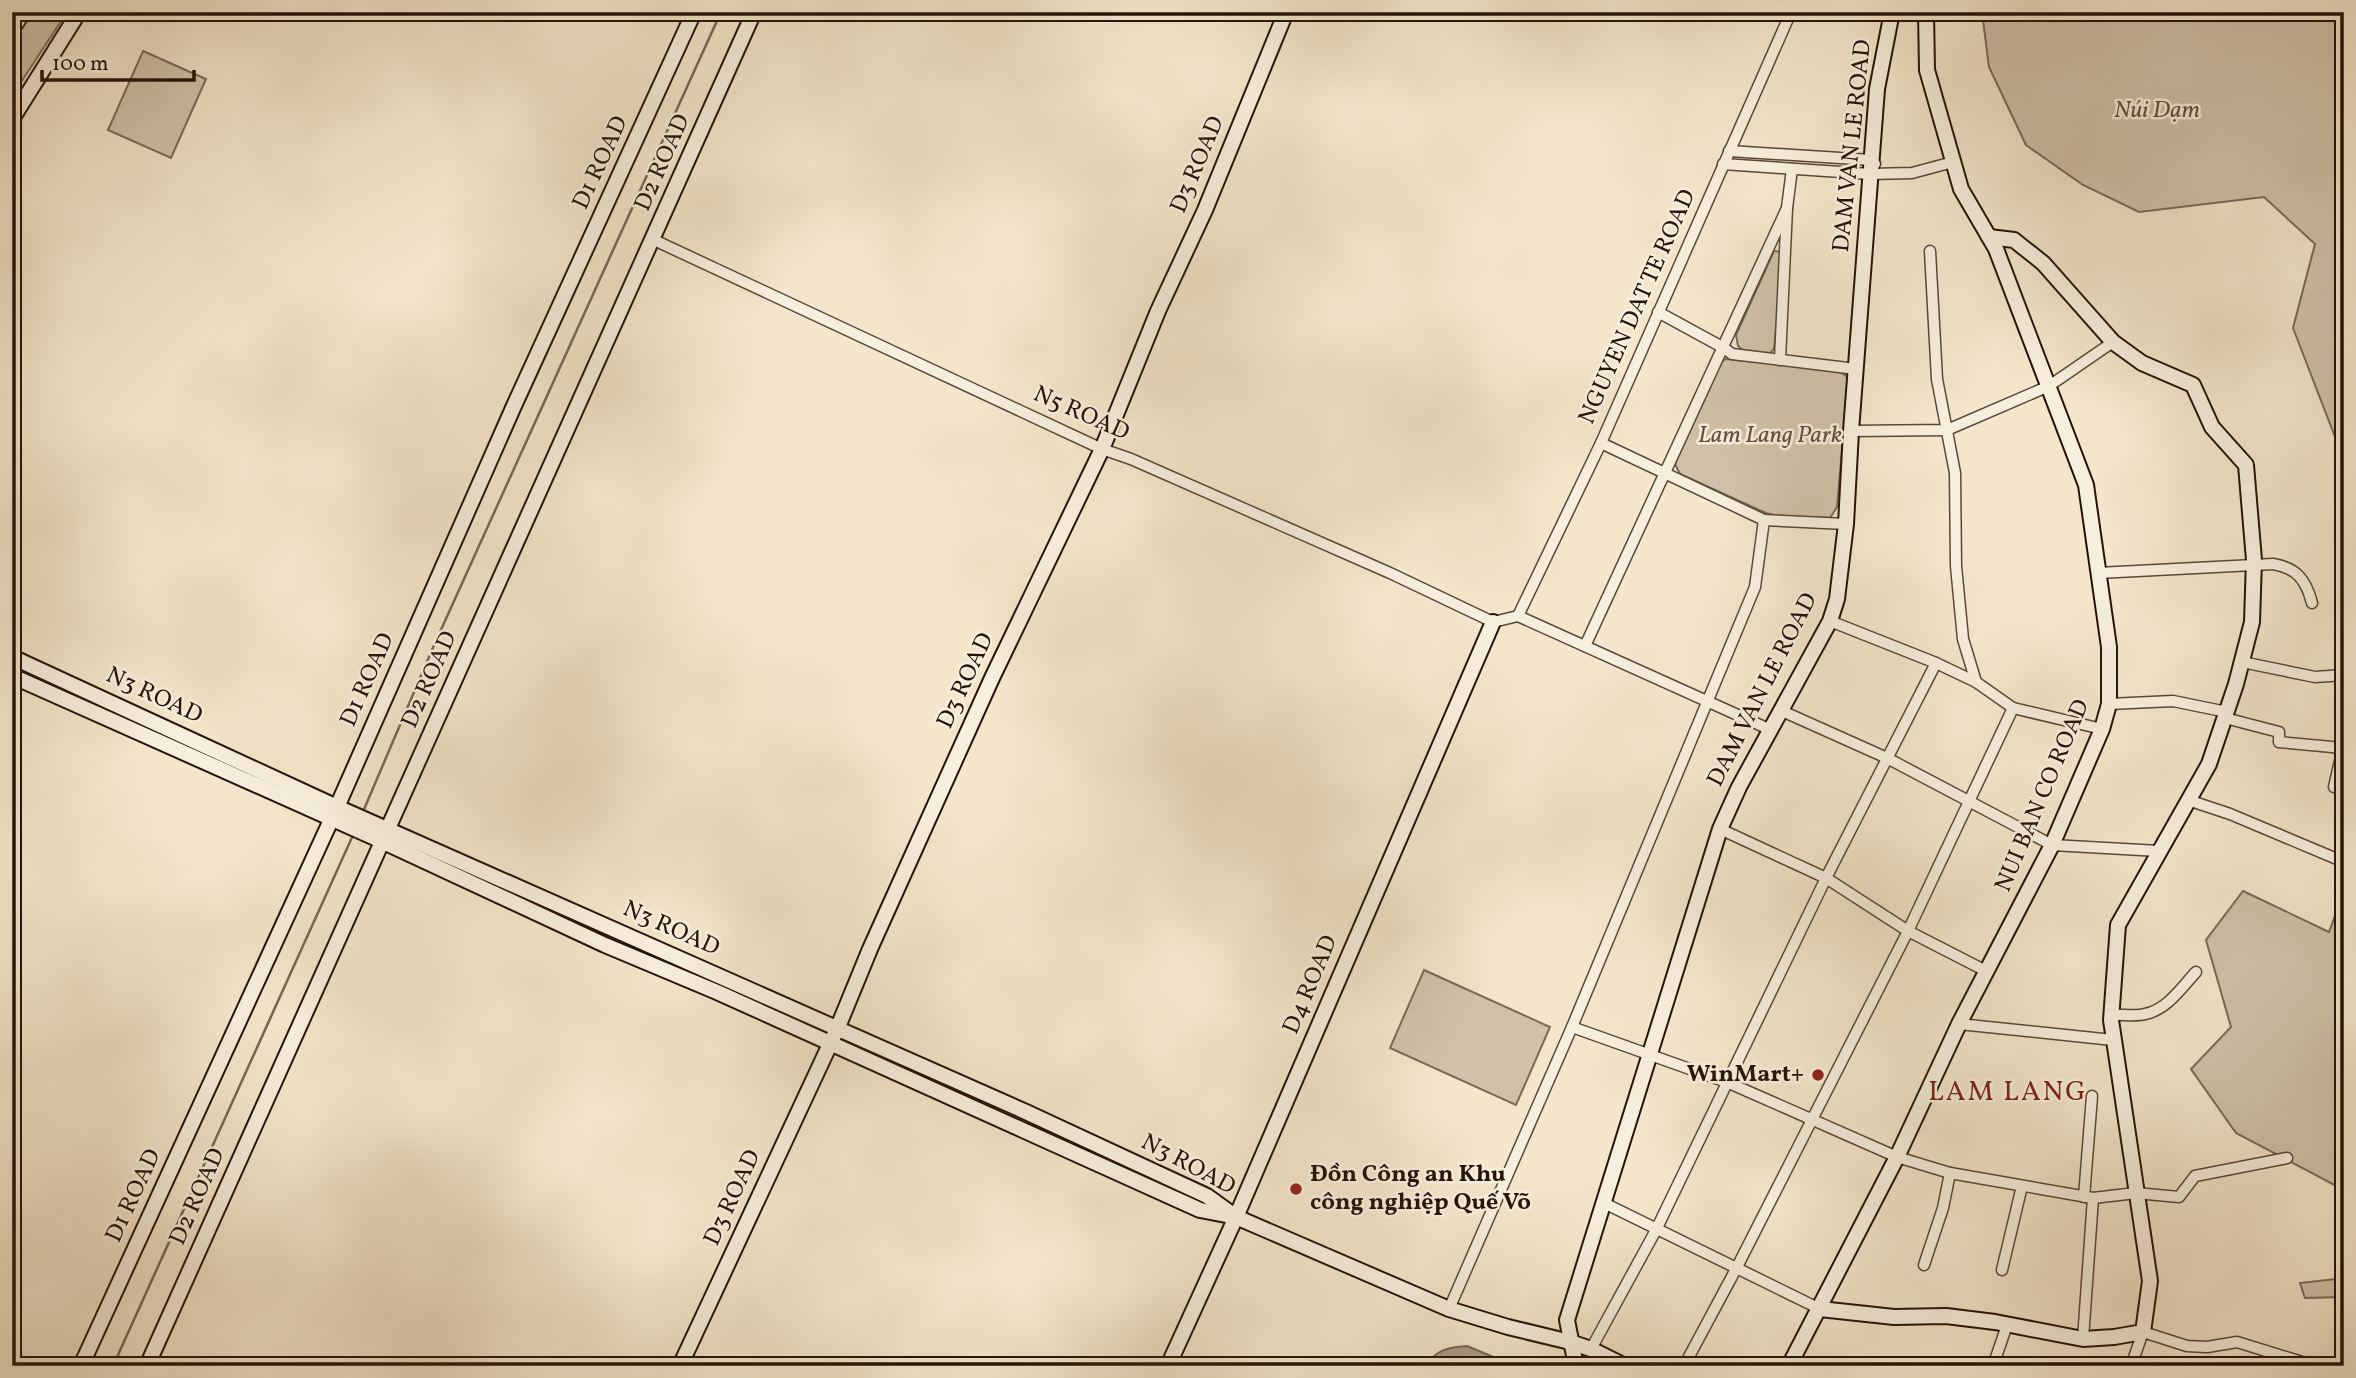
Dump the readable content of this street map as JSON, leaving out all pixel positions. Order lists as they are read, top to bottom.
{
  "streets": {
    "street": [
      "DAM VAN LE ROAD",
      "D1 ROAD",
      "D2 ROAD",
      "D3 ROAD",
      "NGUYEN DAT TE ROAD",
      "N5 ROAD",
      "N3 ROAD",
      "NUI BAN CO ROAD",
      "D4 ROAD"
    ]
  },
  "crossings": [
    ["D1 ROAD", "N3 ROAD"],
    ["D2 ROAD", "N5 ROAD"],
    ["D2 ROAD", "N3 ROAD"],
    ["D3 ROAD", "N5 ROAD"],
    ["D3 ROAD", "N3 ROAD"],
    ["N5 ROAD", "D4 ROAD"],
    ["N3 ROAD", "D4 ROAD"]
  ],
  "districts": ["LAM LANG"],
  "parks": ["Núi Dạm", "Lam Lang Park"],
  "places": ["WinMart+", "Đồn Công an Khu công nghiệp Quế Võ"],
  "scale_bar": "100 m"
}
